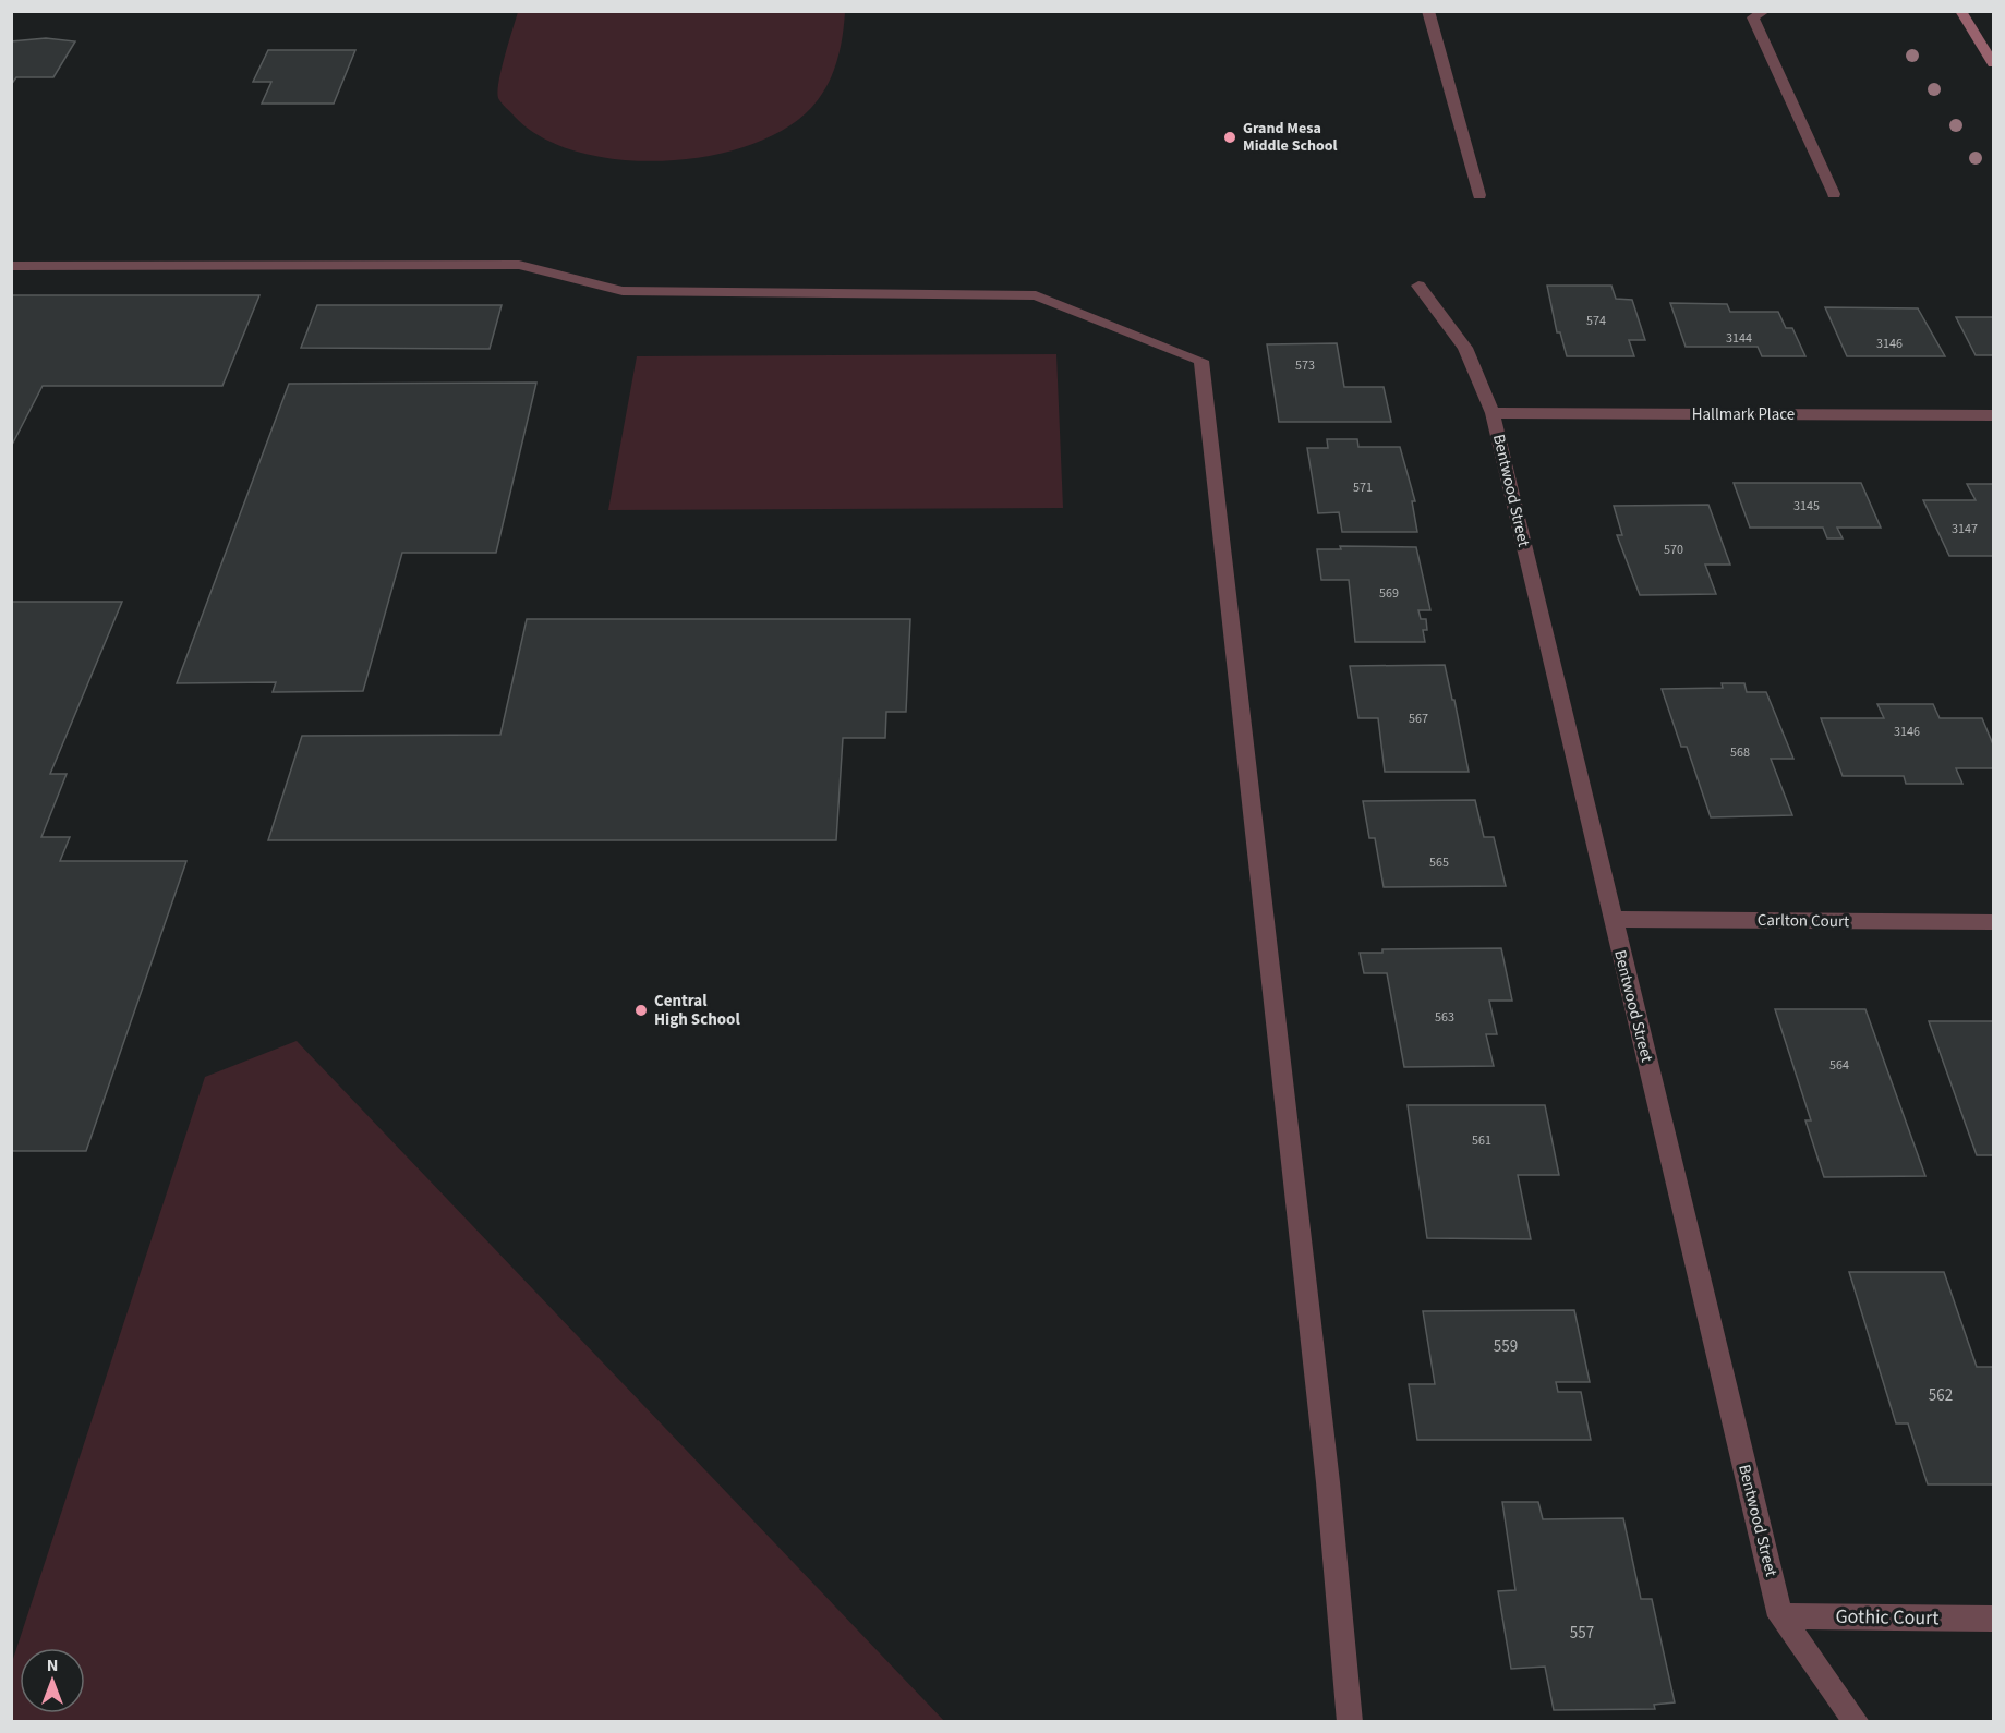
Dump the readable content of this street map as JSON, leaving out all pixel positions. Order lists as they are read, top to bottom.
{
  "streets": {
    "street": [
      "Hallmark Place",
      "Bentwood Street",
      "Carlton Court",
      "Gothic Court"
    ]
  },
  "crossings": [
    ["Hallmark Place", "Bentwood Street"],
    ["Bentwood Street", "Carlton Court"],
    ["Bentwood Street", "Gothic Court"]
  ],
  "places": ["Grand Mesa Middle School", "Central High School"],
  "house_numbers": [
    "574",
    "3144",
    "3146",
    "573",
    "571",
    "3145",
    "3147",
    "570",
    "569",
    "567",
    "3146",
    "568",
    "565",
    "563",
    "564",
    "561",
    "559",
    "562",
    "557"
  ],
  "north": "top"
}
